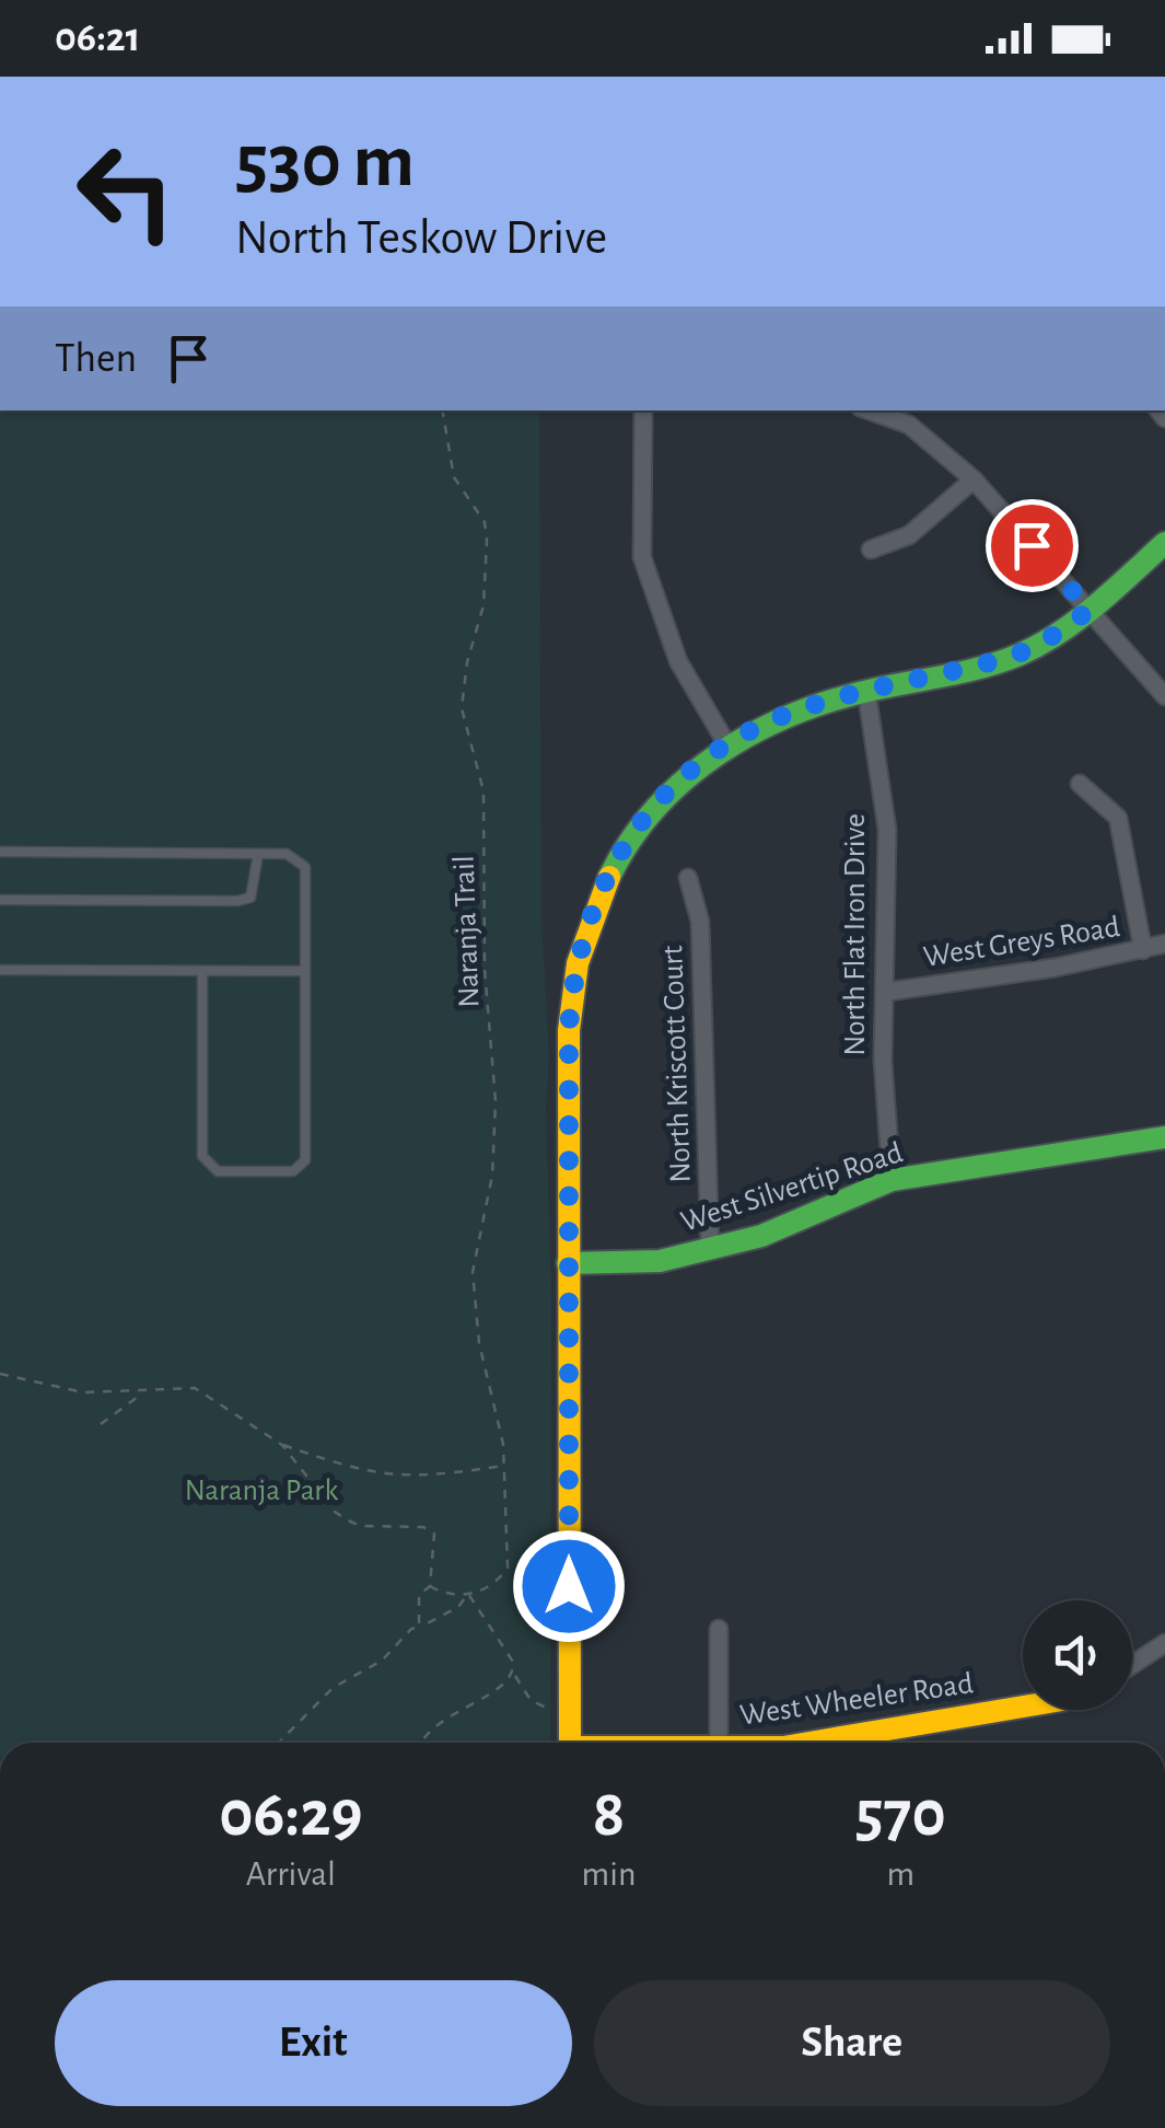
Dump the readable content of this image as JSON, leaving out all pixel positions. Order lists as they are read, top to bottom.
{
  "streets": {
    "street": [
      "North Flat Iron Drive",
      "West Greys Road",
      "North Kriscott Court",
      "West Silvertip Road",
      "West Wheeler Road"
    ],
    "path": ["Naranja Trail"]
  },
  "crossings": [
    ["North Flat Iron Drive", "West Greys Road"],
    ["North Flat Iron Drive", "West Silvertip Road"],
    ["North Kriscott Court", "West Silvertip Road"]
  ],
  "parks": ["Naranja Park"],
  "page": {
    "status": "06:21",
    "turn": ["530 m", "North Teskow Drive"],
    "then": "Then",
    "eta": [
      "06:29",
      "Arrival",
      "8",
      "min",
      "570",
      "m"
    ],
    "buttons": ["Exit", "Share"]
  }
}
